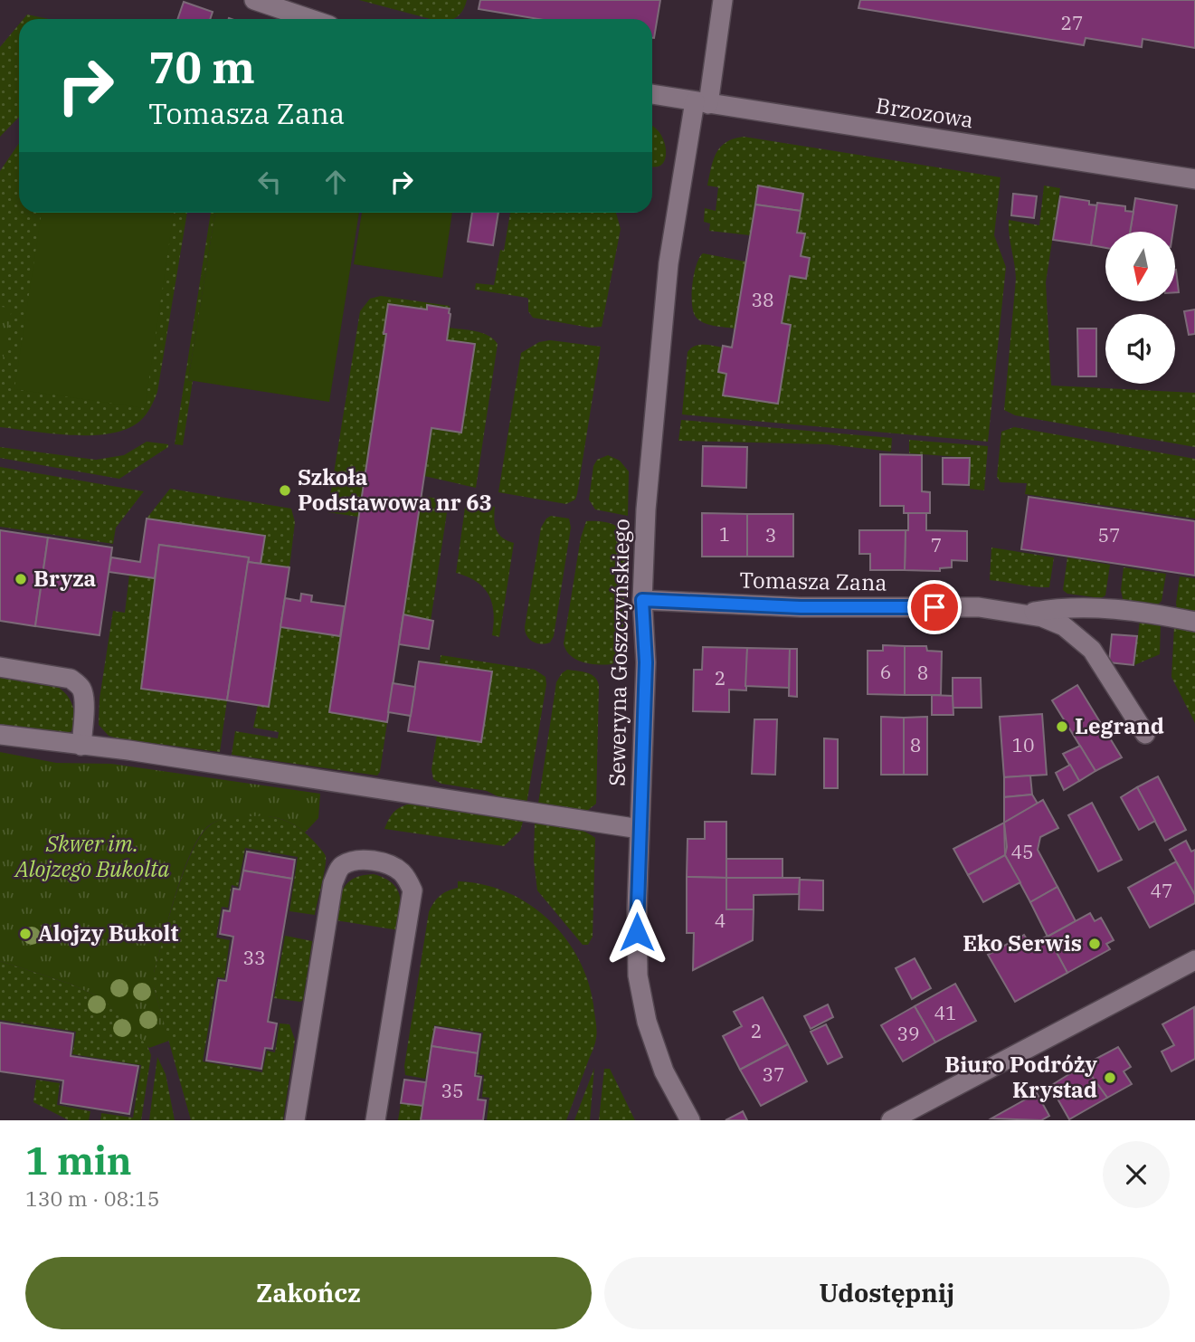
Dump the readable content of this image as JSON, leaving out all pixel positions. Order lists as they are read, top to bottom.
{
  "streets": {
    "street": ["Brzozowa", "Tomasza Zana", "Seweryna Goszczyńskiego"]
  },
  "crossings": [
    ["Brzozowa", "Seweryna Goszczyńskiego"],
    ["Tomasza Zana", "Seweryna Goszczyńskiego"]
  ],
  "parks": ["Skwer im. Alojzego Bukolta"],
  "places": [
    "Szkoła Podstawowa nr 63",
    "Bryza",
    "Legrand",
    "Alojzy Bukolt",
    "Eko Serwis",
    "Biuro Podróży Krystad"
  ],
  "house_numbers": [
    "27",
    "38",
    "1",
    "3",
    "57",
    "7",
    "6",
    "8",
    "2",
    "8",
    "10",
    "45",
    "47",
    "4",
    "33",
    "41",
    "2",
    "39",
    "37",
    "35"
  ],
  "north": "bottom",
  "page": {
    "turn": ["70 m", "Tomasza Zana"],
    "heading": ["1 min", "130 m · 08:15"],
    "buttons": ["Zakończ", "Udostępnij"]
  }
}
